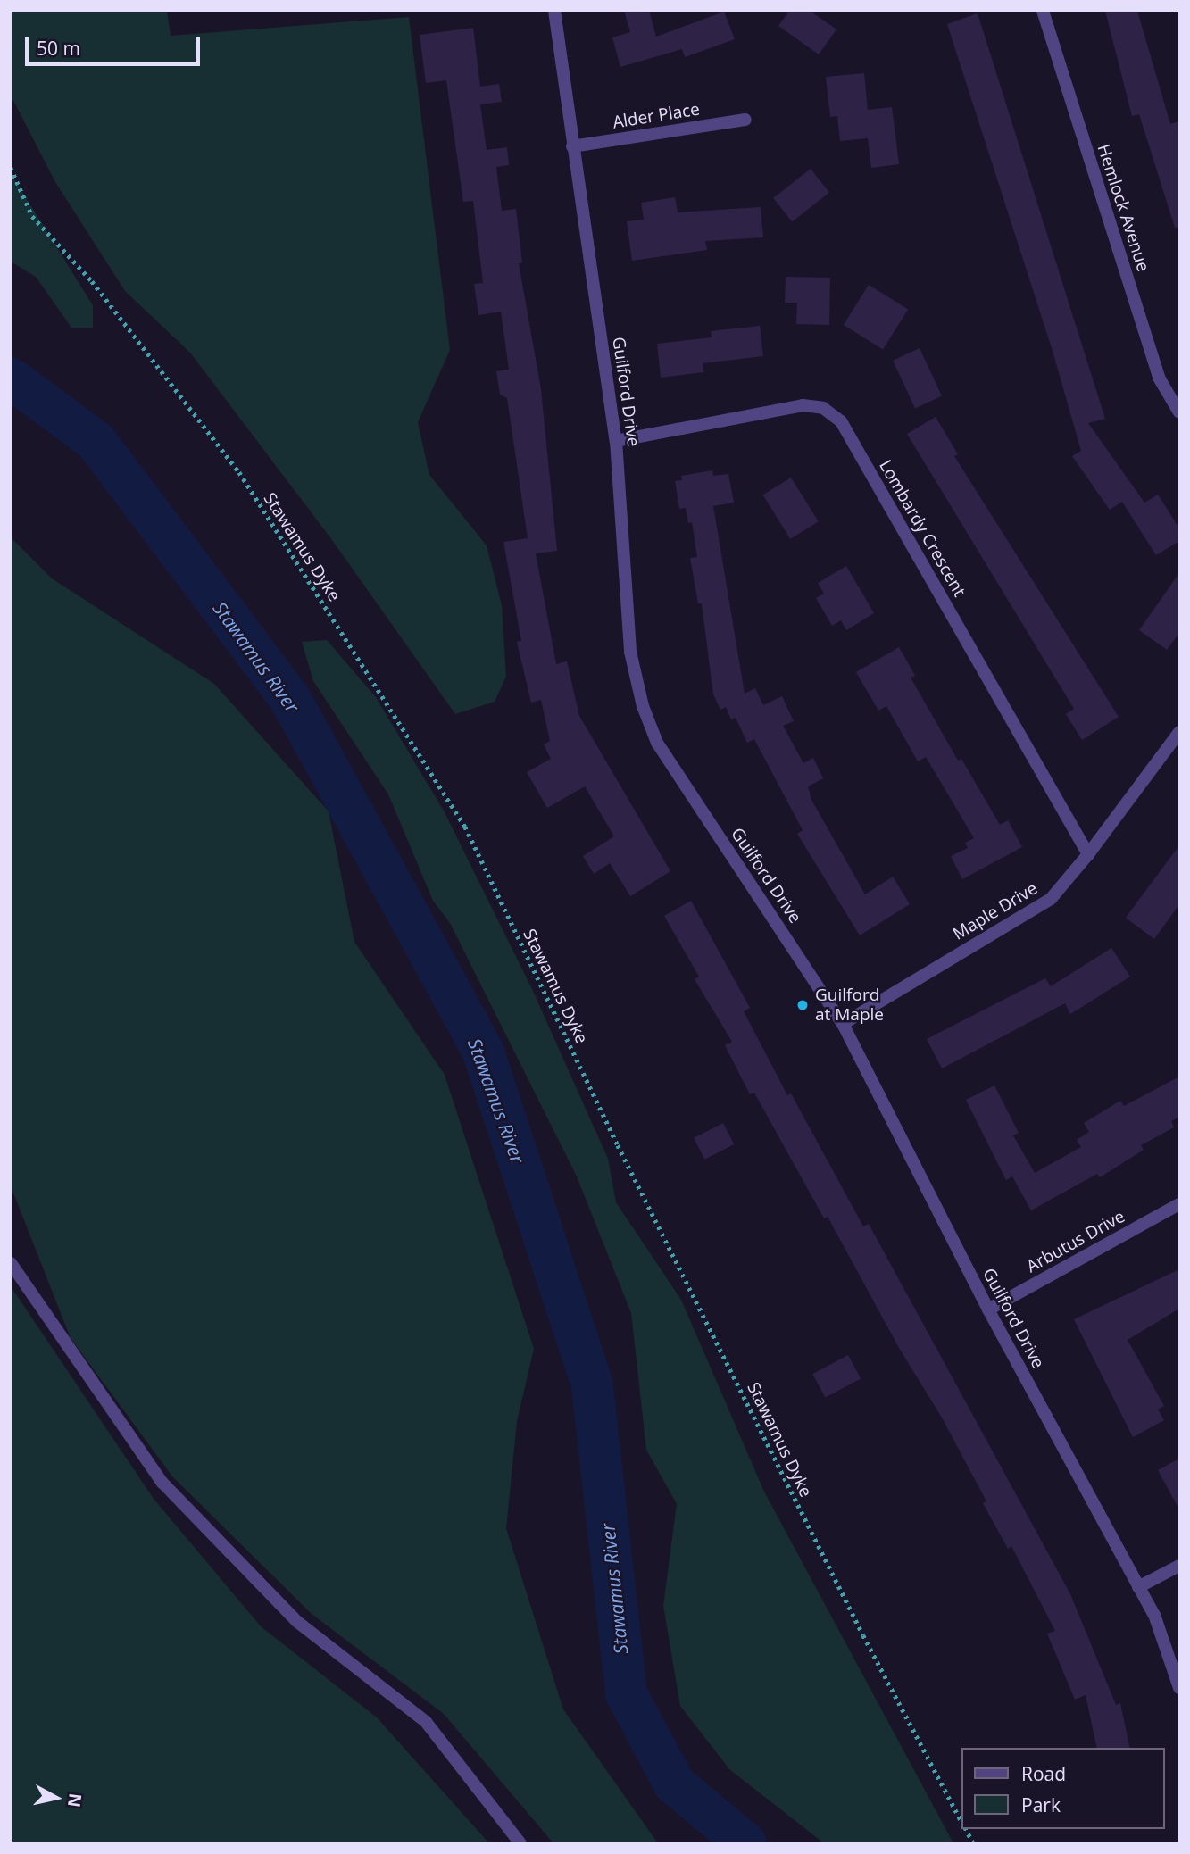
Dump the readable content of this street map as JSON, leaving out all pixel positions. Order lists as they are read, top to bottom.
{
  "streets": {
    "street": [
      "Alder Place",
      "Hemlock Avenue",
      "Guilford Drive",
      "Lombardy Crescent",
      "Maple Drive",
      "Arbutus Drive"
    ],
    "path": ["Stawamus Dyke"]
  },
  "crossings": [
    ["Alder Place", "Guilford Drive"],
    ["Guilford Drive", "Lombardy Crescent"],
    ["Guilford Drive", "Maple Drive"],
    ["Guilford Drive", "Arbutus Drive"],
    ["Lombardy Crescent", "Maple Drive"]
  ],
  "water": ["Stawamus River"],
  "places": ["Guilford at Maple"],
  "legend": ["Road", "Park"],
  "scale_bar": "50 m",
  "north": "right"
}
